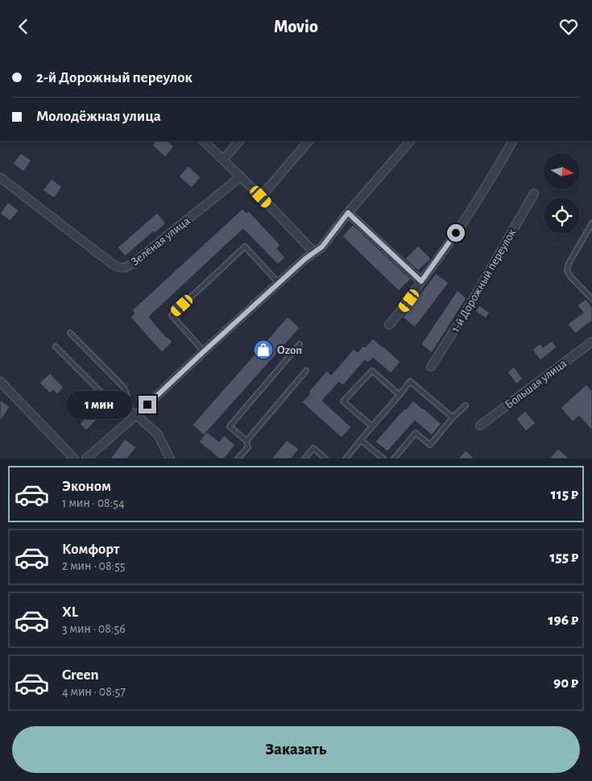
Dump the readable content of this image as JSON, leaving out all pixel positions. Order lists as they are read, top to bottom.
{
  "streets": {
    "street": ["Зелёная улица", "1-й Дорожный переулок", "Большая улица"]
  },
  "places": {
    "shop": ["Ozon"]
  },
  "north": "right",
  "page": {
    "header": "Movio",
    "banner": ["2-й Дорожный переулок", "Молодёжная улица"],
    "bubble": "1 мин",
    "list": [
      {
        "name": "Эконом",
        "note": "1 мин · 08:54",
        "value": "115 ₽"
      },
      {
        "name": "Комфорт",
        "note": "2 мин · 08:55",
        "value": "155 ₽"
      },
      {
        "name": "XL",
        "note": "3 мин · 08:56",
        "value": "196 ₽"
      },
      {
        "name": "Green",
        "note": "4 мин · 08:57",
        "value": "90 ₽"
      }
    ],
    "buttons": "Заказать"
  }
}
